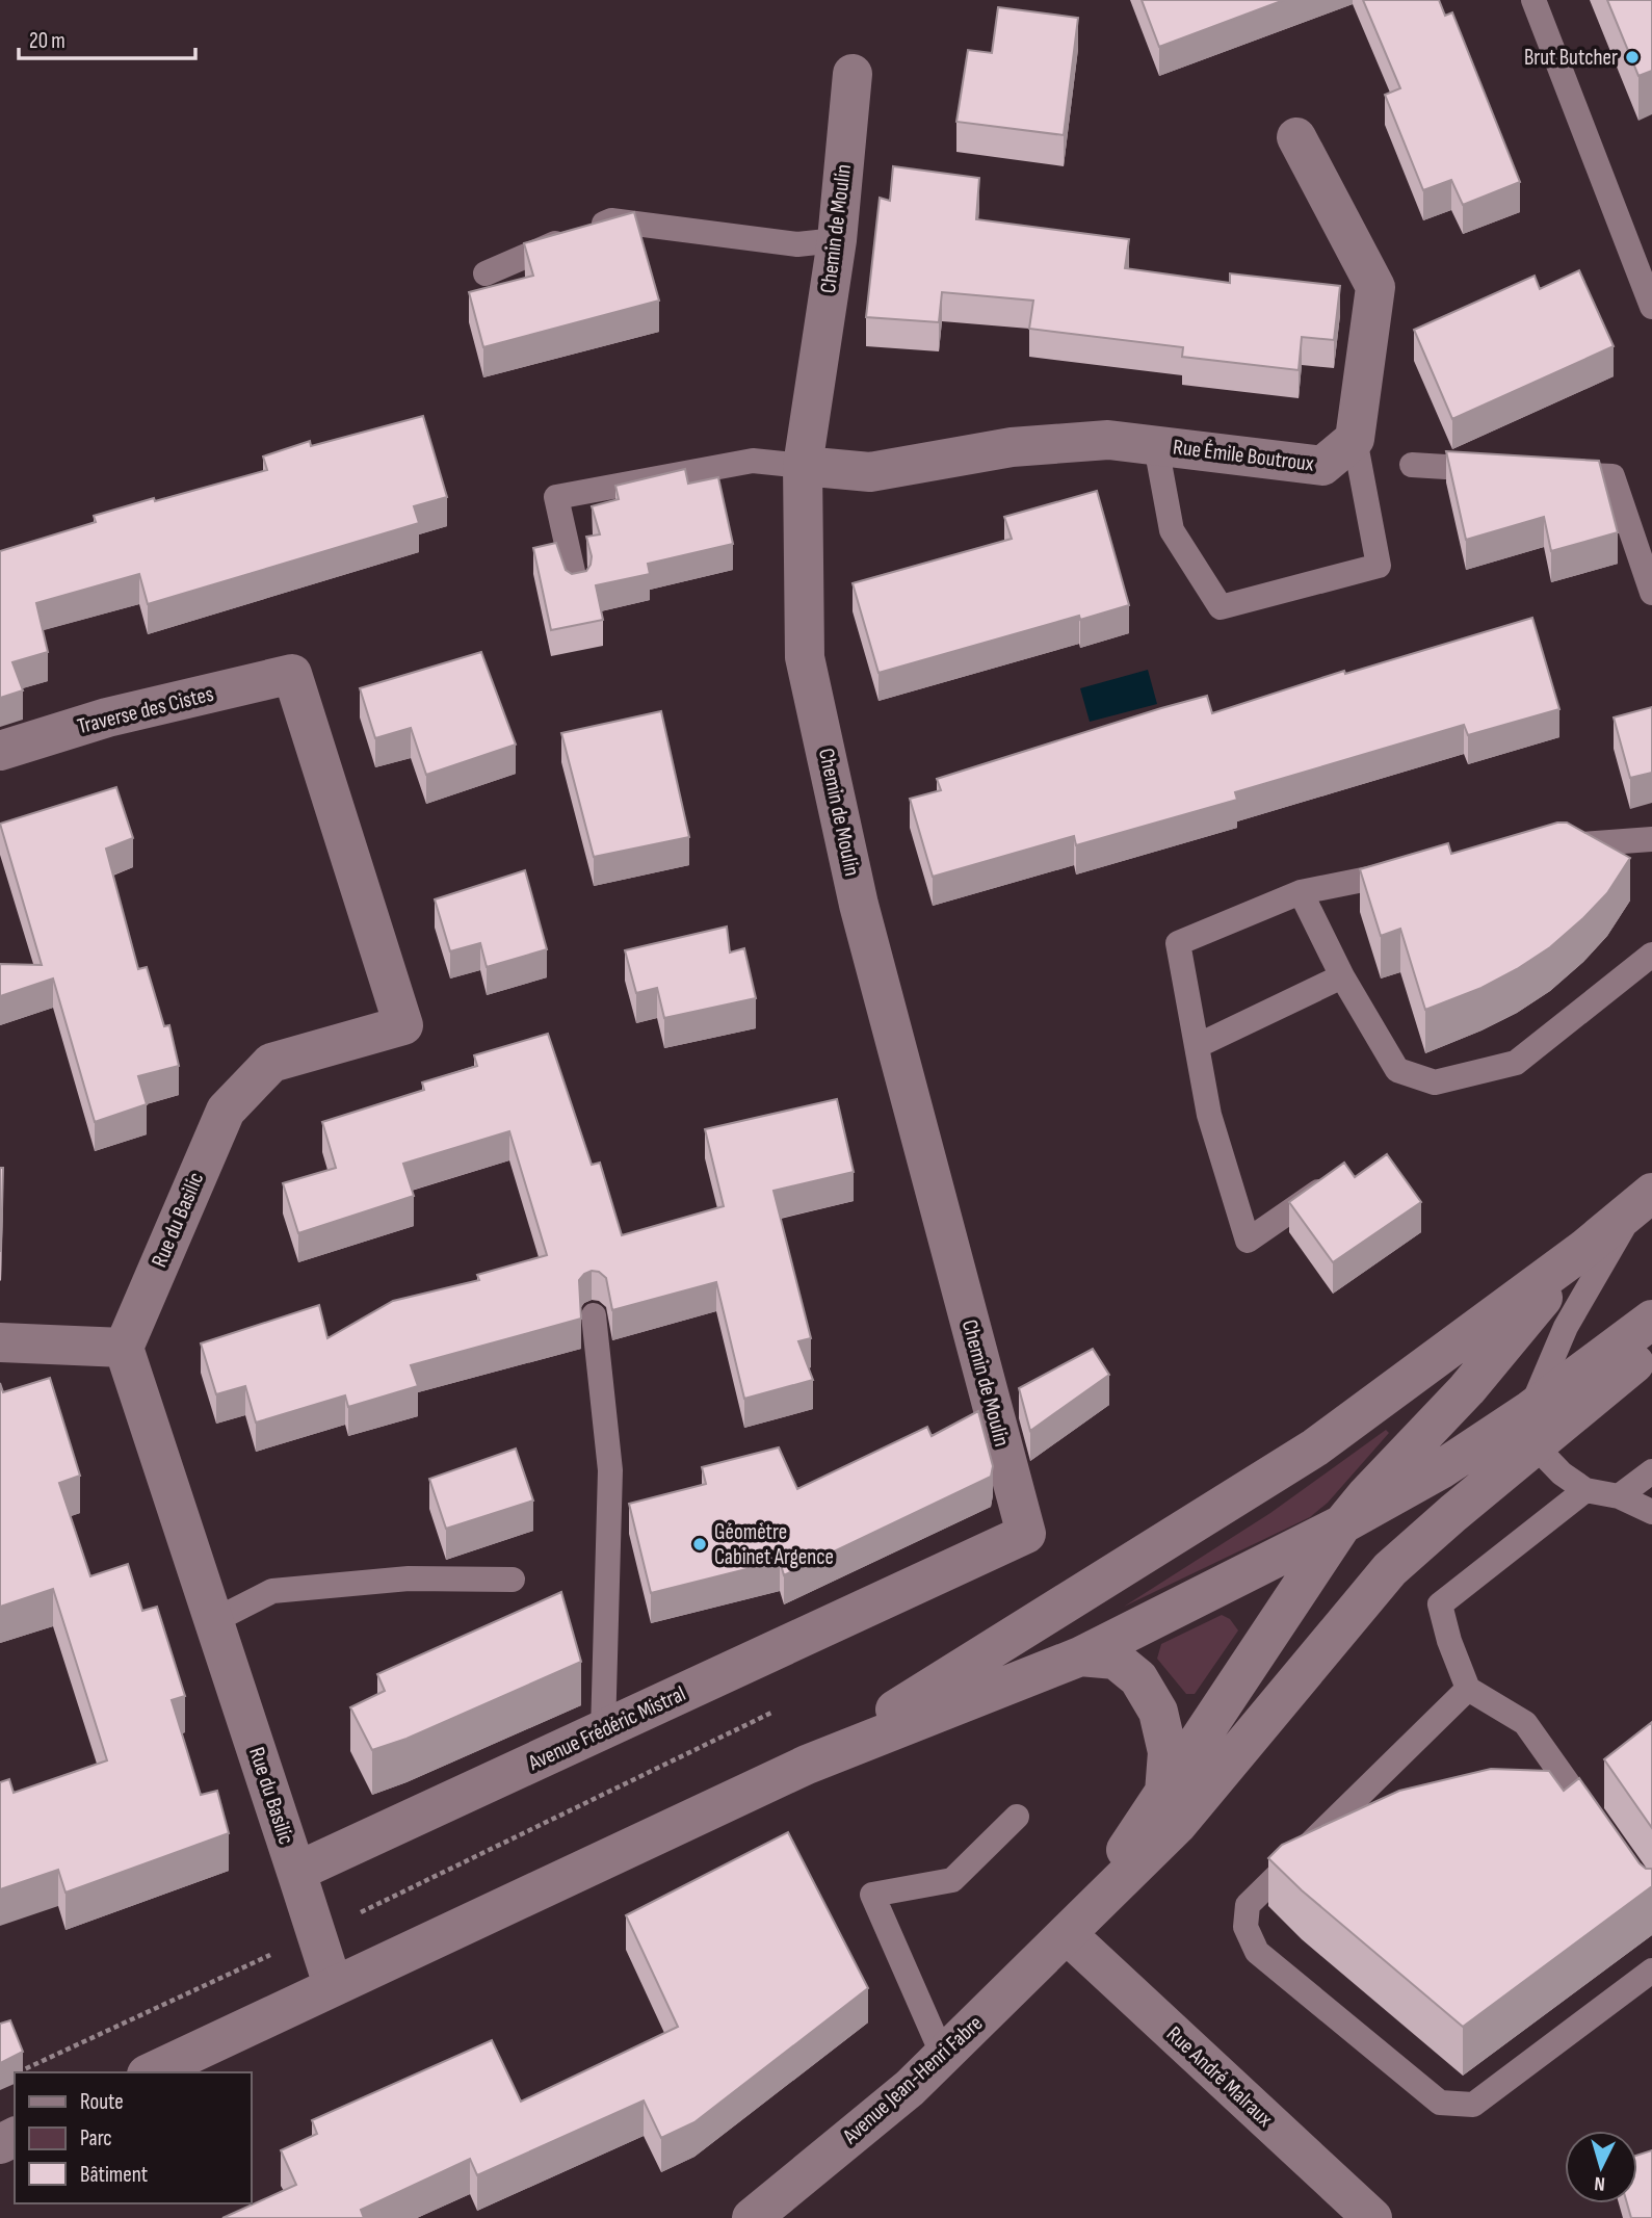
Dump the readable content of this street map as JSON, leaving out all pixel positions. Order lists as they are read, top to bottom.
{
  "streets": {
    "street": [
      "Chemin de Moulin",
      "Rue Émile Boutroux",
      "Traverse des Cistes",
      "Rue du Basilic",
      "Avenue Frédéric Mistral",
      "Rue André Malraux",
      "Avenue Jean-Henri Fabre"
    ]
  },
  "crossings": [
    ["Chemin de Moulin", "Rue Émile Boutroux"],
    ["Chemin de Moulin", "Avenue Frédéric Mistral"],
    ["Traverse des Cistes", "Rue du Basilic"],
    ["Rue du Basilic", "Avenue Frédéric Mistral"],
    ["Rue André Malraux", "Avenue Jean-Henri Fabre"]
  ],
  "places": ["Brut Butcher", "Géomètre Cabinet Argence"],
  "legend": ["Route", "Parc", "Bâtiment"],
  "scale_bar": "20 m",
  "north": "bottom"
}
